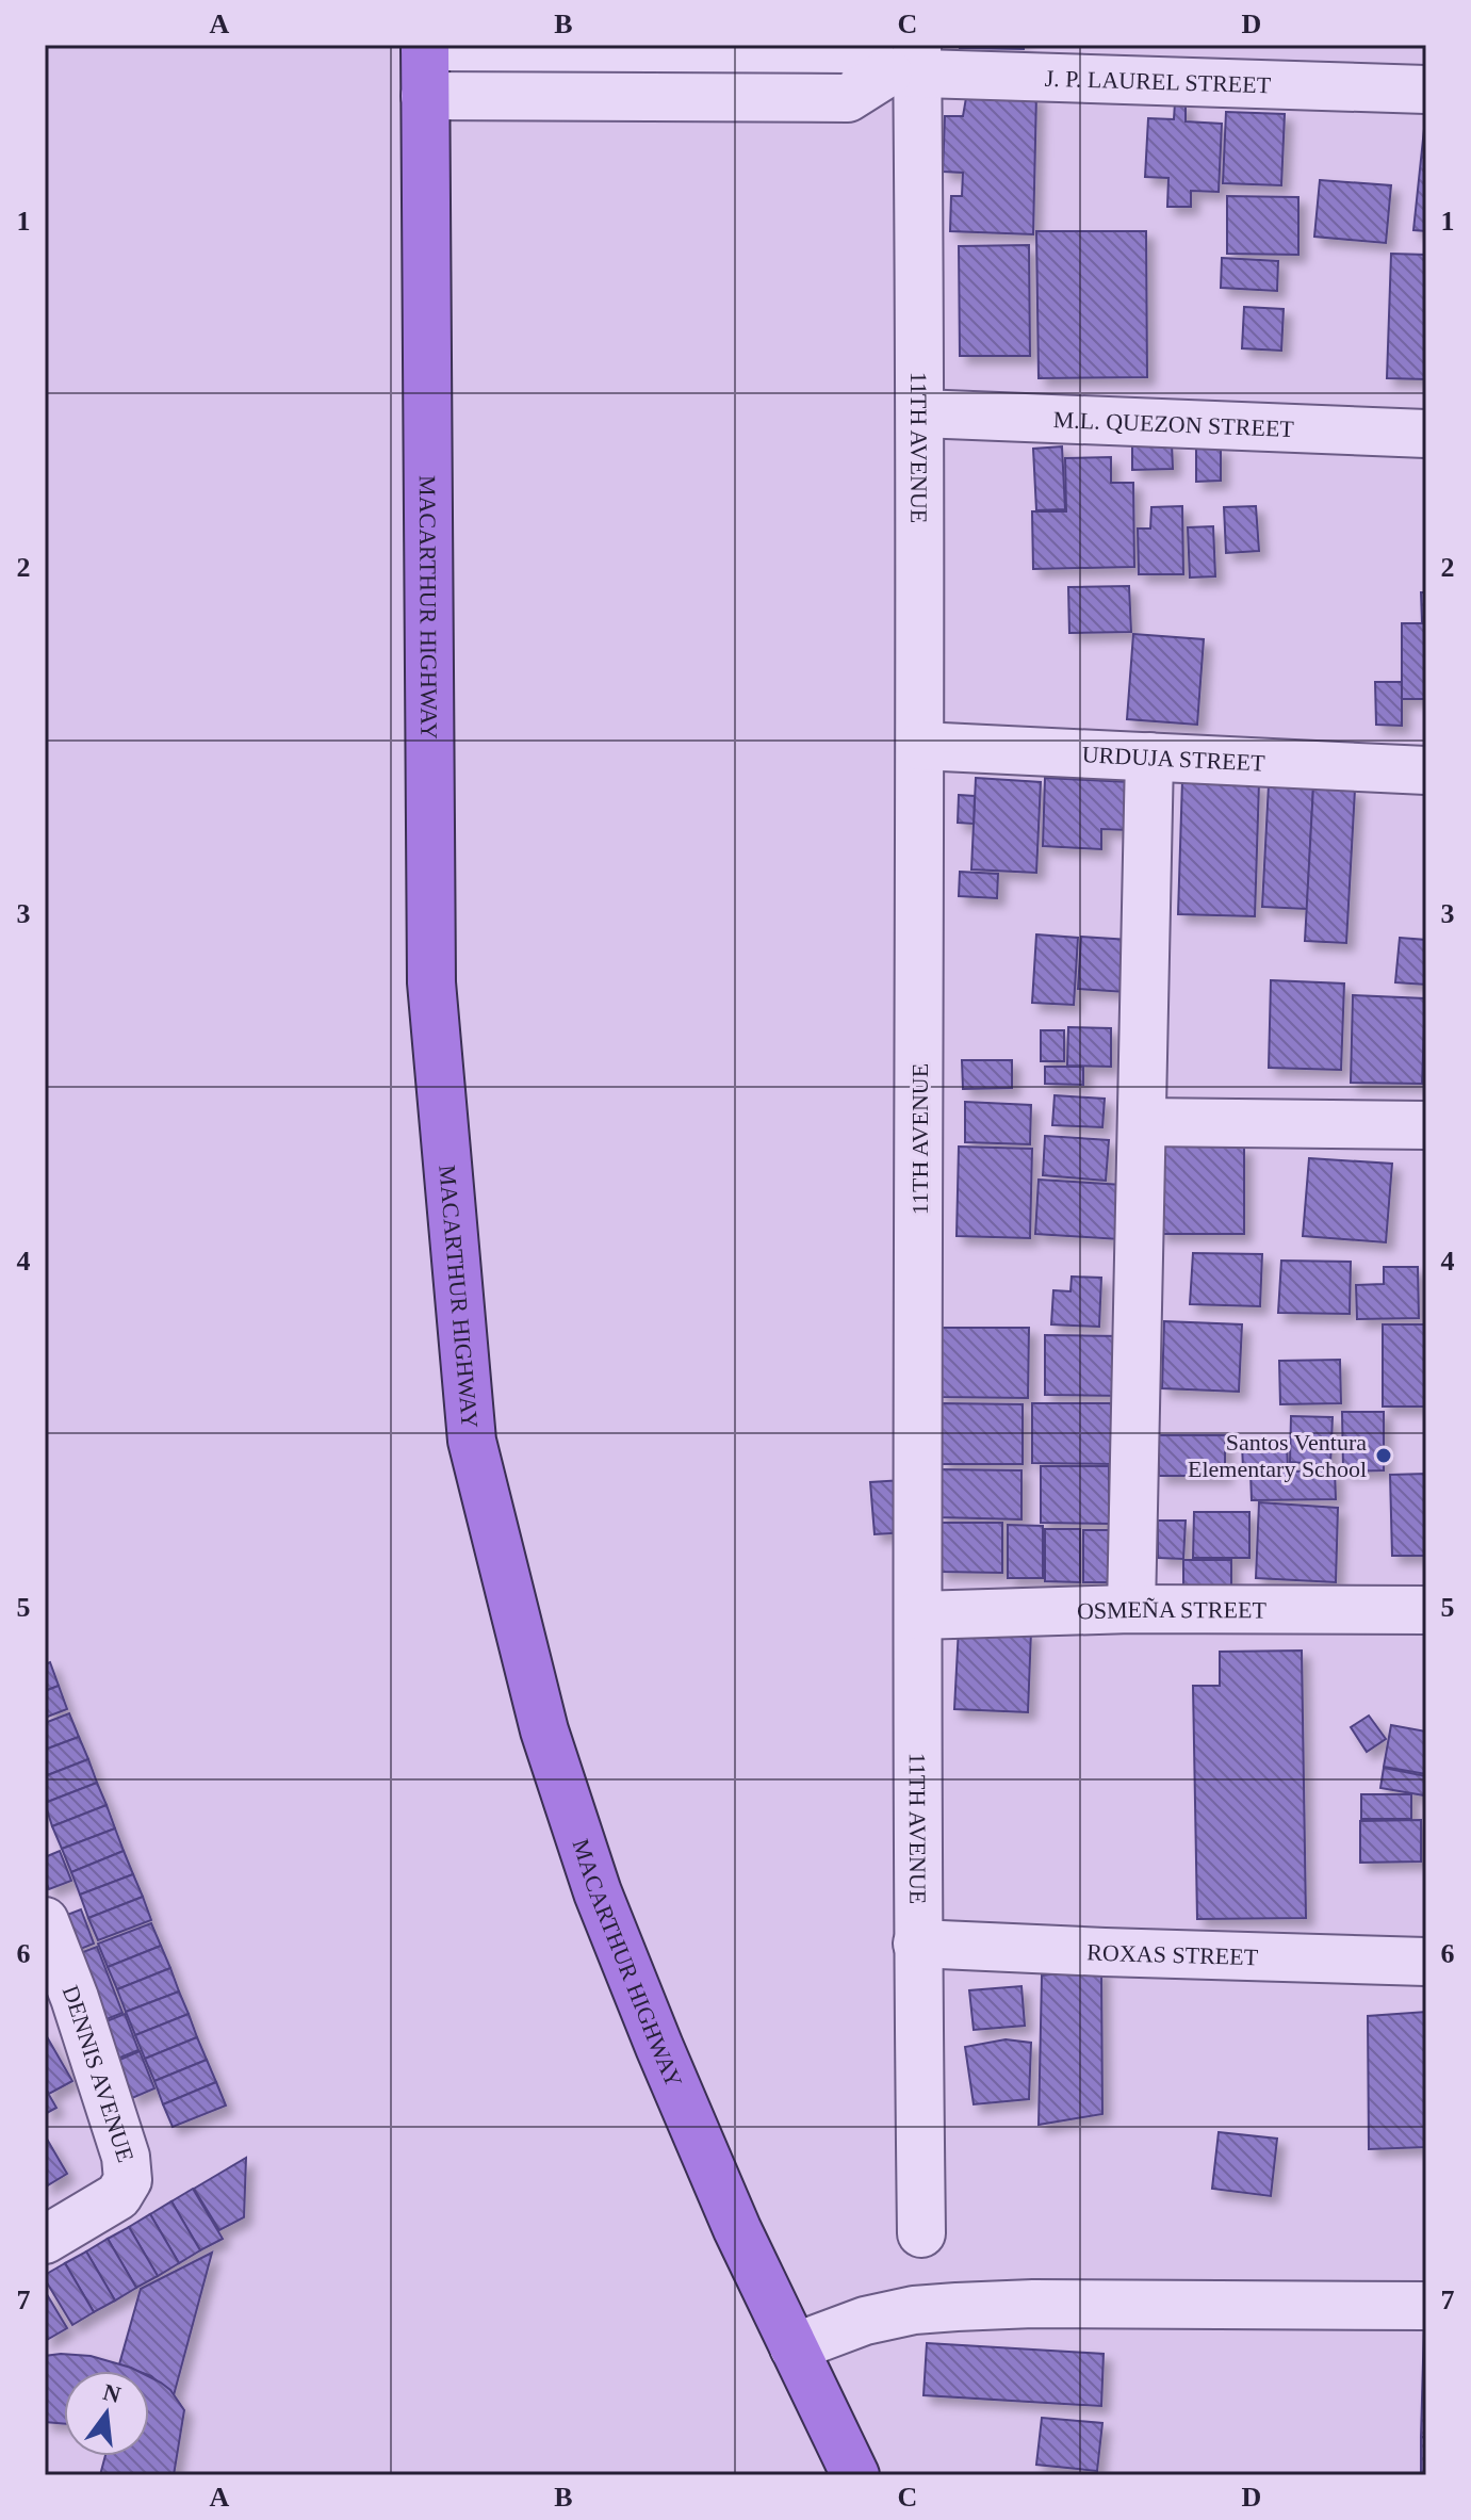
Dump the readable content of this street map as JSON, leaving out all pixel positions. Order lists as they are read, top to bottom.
{
  "streets": {
    "highway": ["MACARTHUR HIGHWAY"],
    "street": [
      "J. P. LAUREL STREET",
      "M.L. QUEZON STREET",
      "11TH AVENUE",
      "URDUJA STREET",
      "OSMEÑA STREET",
      "ROXAS STREET",
      "DENNIS AVENUE"
    ]
  },
  "crossings": [
    ["J. P. LAUREL STREET", "11TH AVENUE"],
    ["J. P. LAUREL STREET", "MACARTHUR HIGHWAY"],
    ["M.L. QUEZON STREET", "11TH AVENUE"],
    ["11TH AVENUE", "URDUJA STREET"],
    ["11TH AVENUE", "OSMEÑA STREET"],
    ["11TH AVENUE", "ROXAS STREET"]
  ],
  "places": ["Santos Ventura Elementary School"],
  "north": "top",
  "grid": {
    "columns": [
      "A",
      "B",
      "C",
      "D"
    ],
    "rows": [
      "1",
      "2",
      "3",
      "4",
      "5",
      "6",
      "7"
    ]
  }
}
